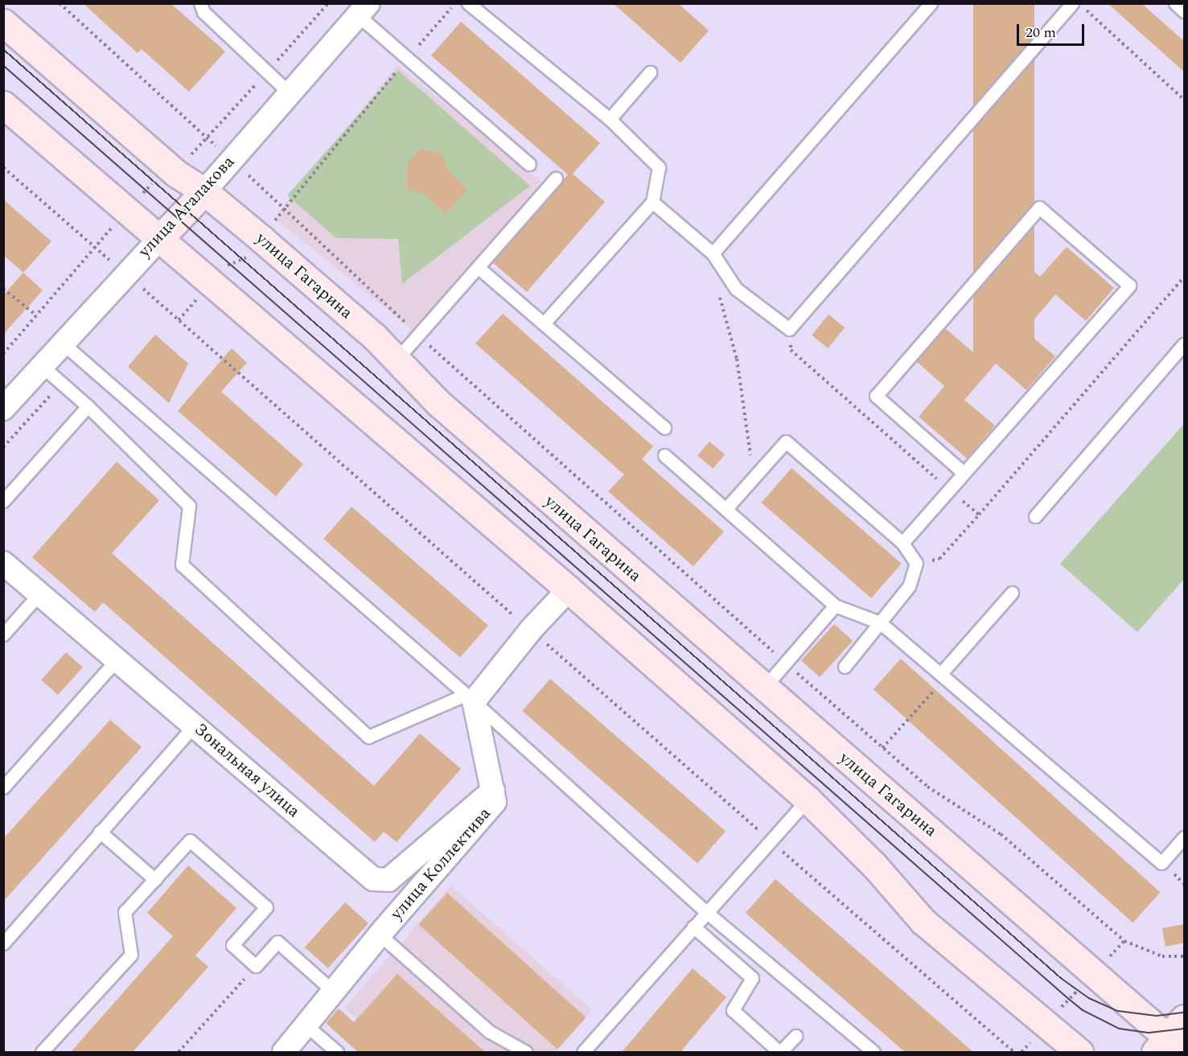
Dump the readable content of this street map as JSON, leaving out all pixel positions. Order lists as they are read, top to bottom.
{
  "streets": {
    "main road": ["улица Агалакова", "улица Гагарина"],
    "street": ["Зональная улица", "улица Коллектива"]
  },
  "crossings": [
    ["улица Агалакова", "улица Гагарина"],
    ["Зональная улица", "улица Коллектива"]
  ],
  "scale_bar": "20 m"
}
